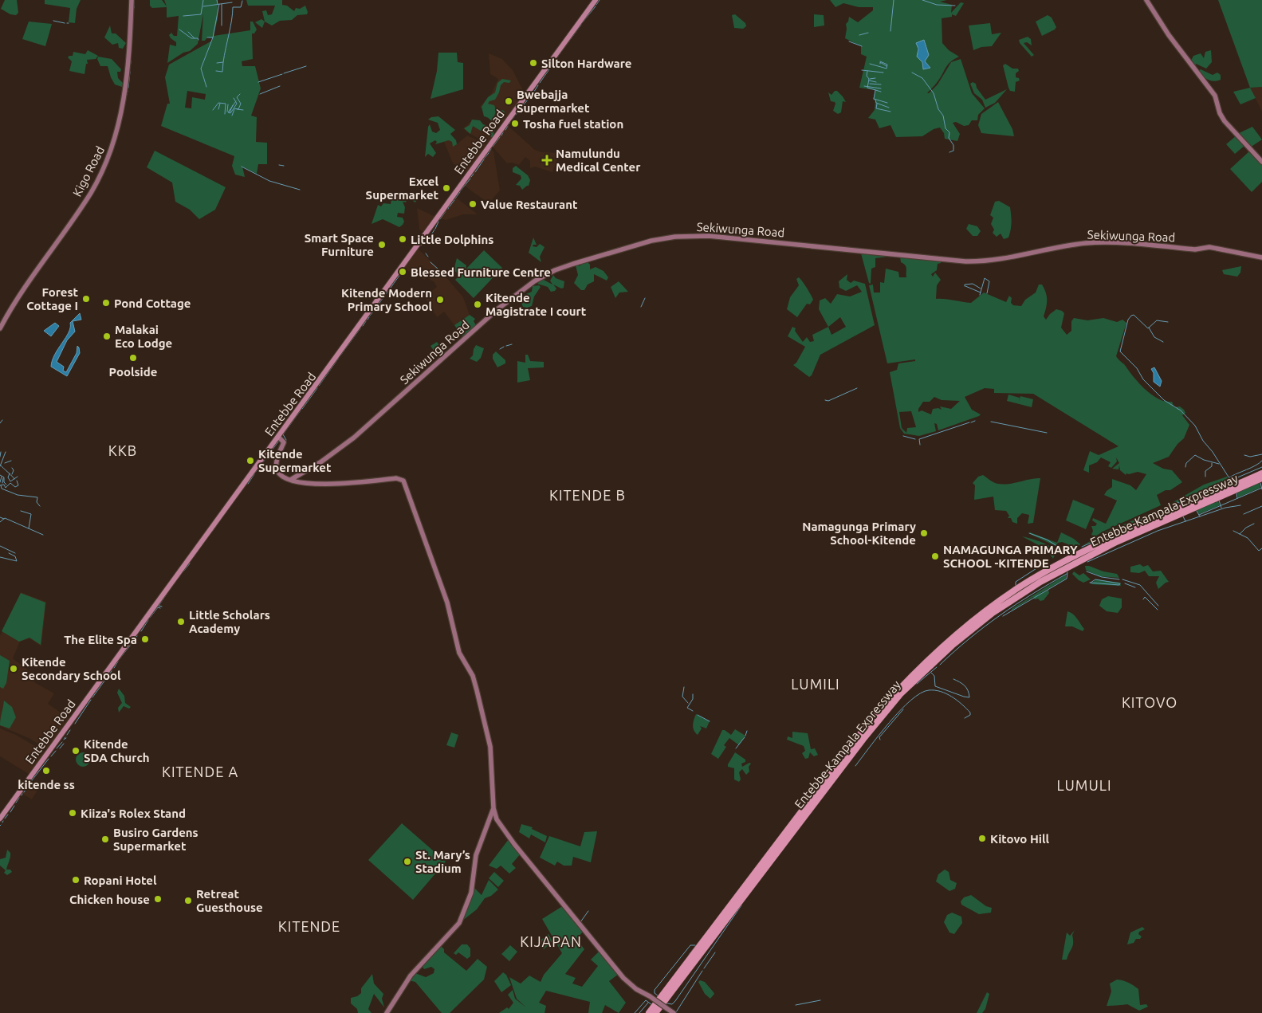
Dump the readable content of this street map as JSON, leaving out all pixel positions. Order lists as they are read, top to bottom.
{
  "streets": {
    "highway": ["Entebbe-Kampala Expressway"],
    "main road": ["Entebbe Road"],
    "street": ["Kigo Road", "Sekiwunga Road"]
  },
  "districts": [
    "KKB",
    "KITENDE B",
    "LUMILI",
    "KITOVO",
    "KITENDE A",
    "LUMULI",
    "KITENDE",
    "KIJAPAN"
  ],
  "places": {
    "other": [
      "Silton Hardware",
      "Bwebajja Supermarket",
      "Tosha fuel station",
      "Excel Supermarket",
      "Value Restaurant",
      "Little Dolphins",
      "Smart Space Furniture",
      "Blessed Furniture Centre",
      "Forest Cottage I",
      "Kitende Modern Primary School",
      "Pond Cottage",
      "Kitende Magistrate I court",
      "Malakai Eco Lodge",
      "Poolside",
      "Kitende Supermarket",
      "Namagunga Primary School-Kitende",
      "NAMAGUNGA PRIMARY SCHOOL -KITENDE",
      "Little Scholars Academy",
      "The Elite Spa",
      "Kitende Secondary School",
      "Kitende SDA Church",
      "kitende ss",
      "Kiiza's Rolex Stand",
      "Kitovo Hill",
      "Busiro Gardens Supermarket",
      "St. Mary’s Stadium",
      "Ropani Hotel",
      "Chicken house",
      "Retreat Guesthouse"
    ],
    "health": ["Namulundu Medical Center"]
  }
}
